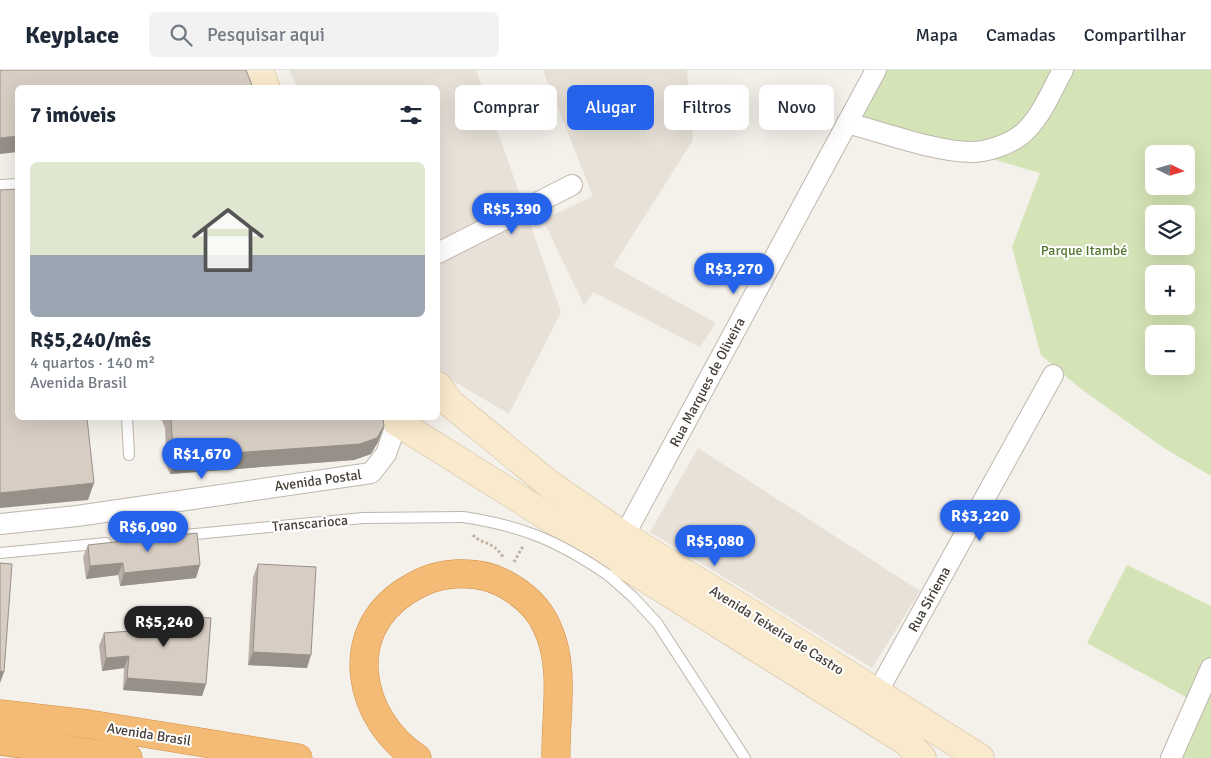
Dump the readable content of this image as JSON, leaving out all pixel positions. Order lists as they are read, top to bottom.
{
  "streets": {
    "highway": ["Avenida Brasil"],
    "street": [
      "Rua Marques de Oliveira",
      "Avenida Postal",
      "Rua Siriema",
      "Avenida Teixeira de Castro"
    ],
    "lane": ["Transcarioca"]
  },
  "crossings": [
    ["Rua Marques de Oliveira", "Avenida Teixeira de Castro"],
    ["Avenida Postal", "Avenida Teixeira de Castro"],
    ["Rua Siriema", "Avenida Teixeira de Castro"]
  ],
  "parks": ["Parque Itambé"],
  "north": "right",
  "page": {
    "header": "Keyplace",
    "search": "Pesquisar aqui",
    "nav": ["Mapa", "Camadas", "Compartilhar"],
    "chip": [
      "Comprar",
      "Alugar",
      "Filtros",
      "Novo"
    ],
    "heading": "7 imóveis",
    "map_buttons": ["+", "−"],
    "list": [
      {
        "name": "R$5,240/mês",
        "note": "4 quartos · 140 m² · Avenida Brasil"
      }
    ],
    "price": [
      "R$5,390",
      "R$3,270",
      "R$1,670",
      "R$3,220",
      "R$6,090",
      "R$5,080",
      "R$5,240"
    ]
  }
}
